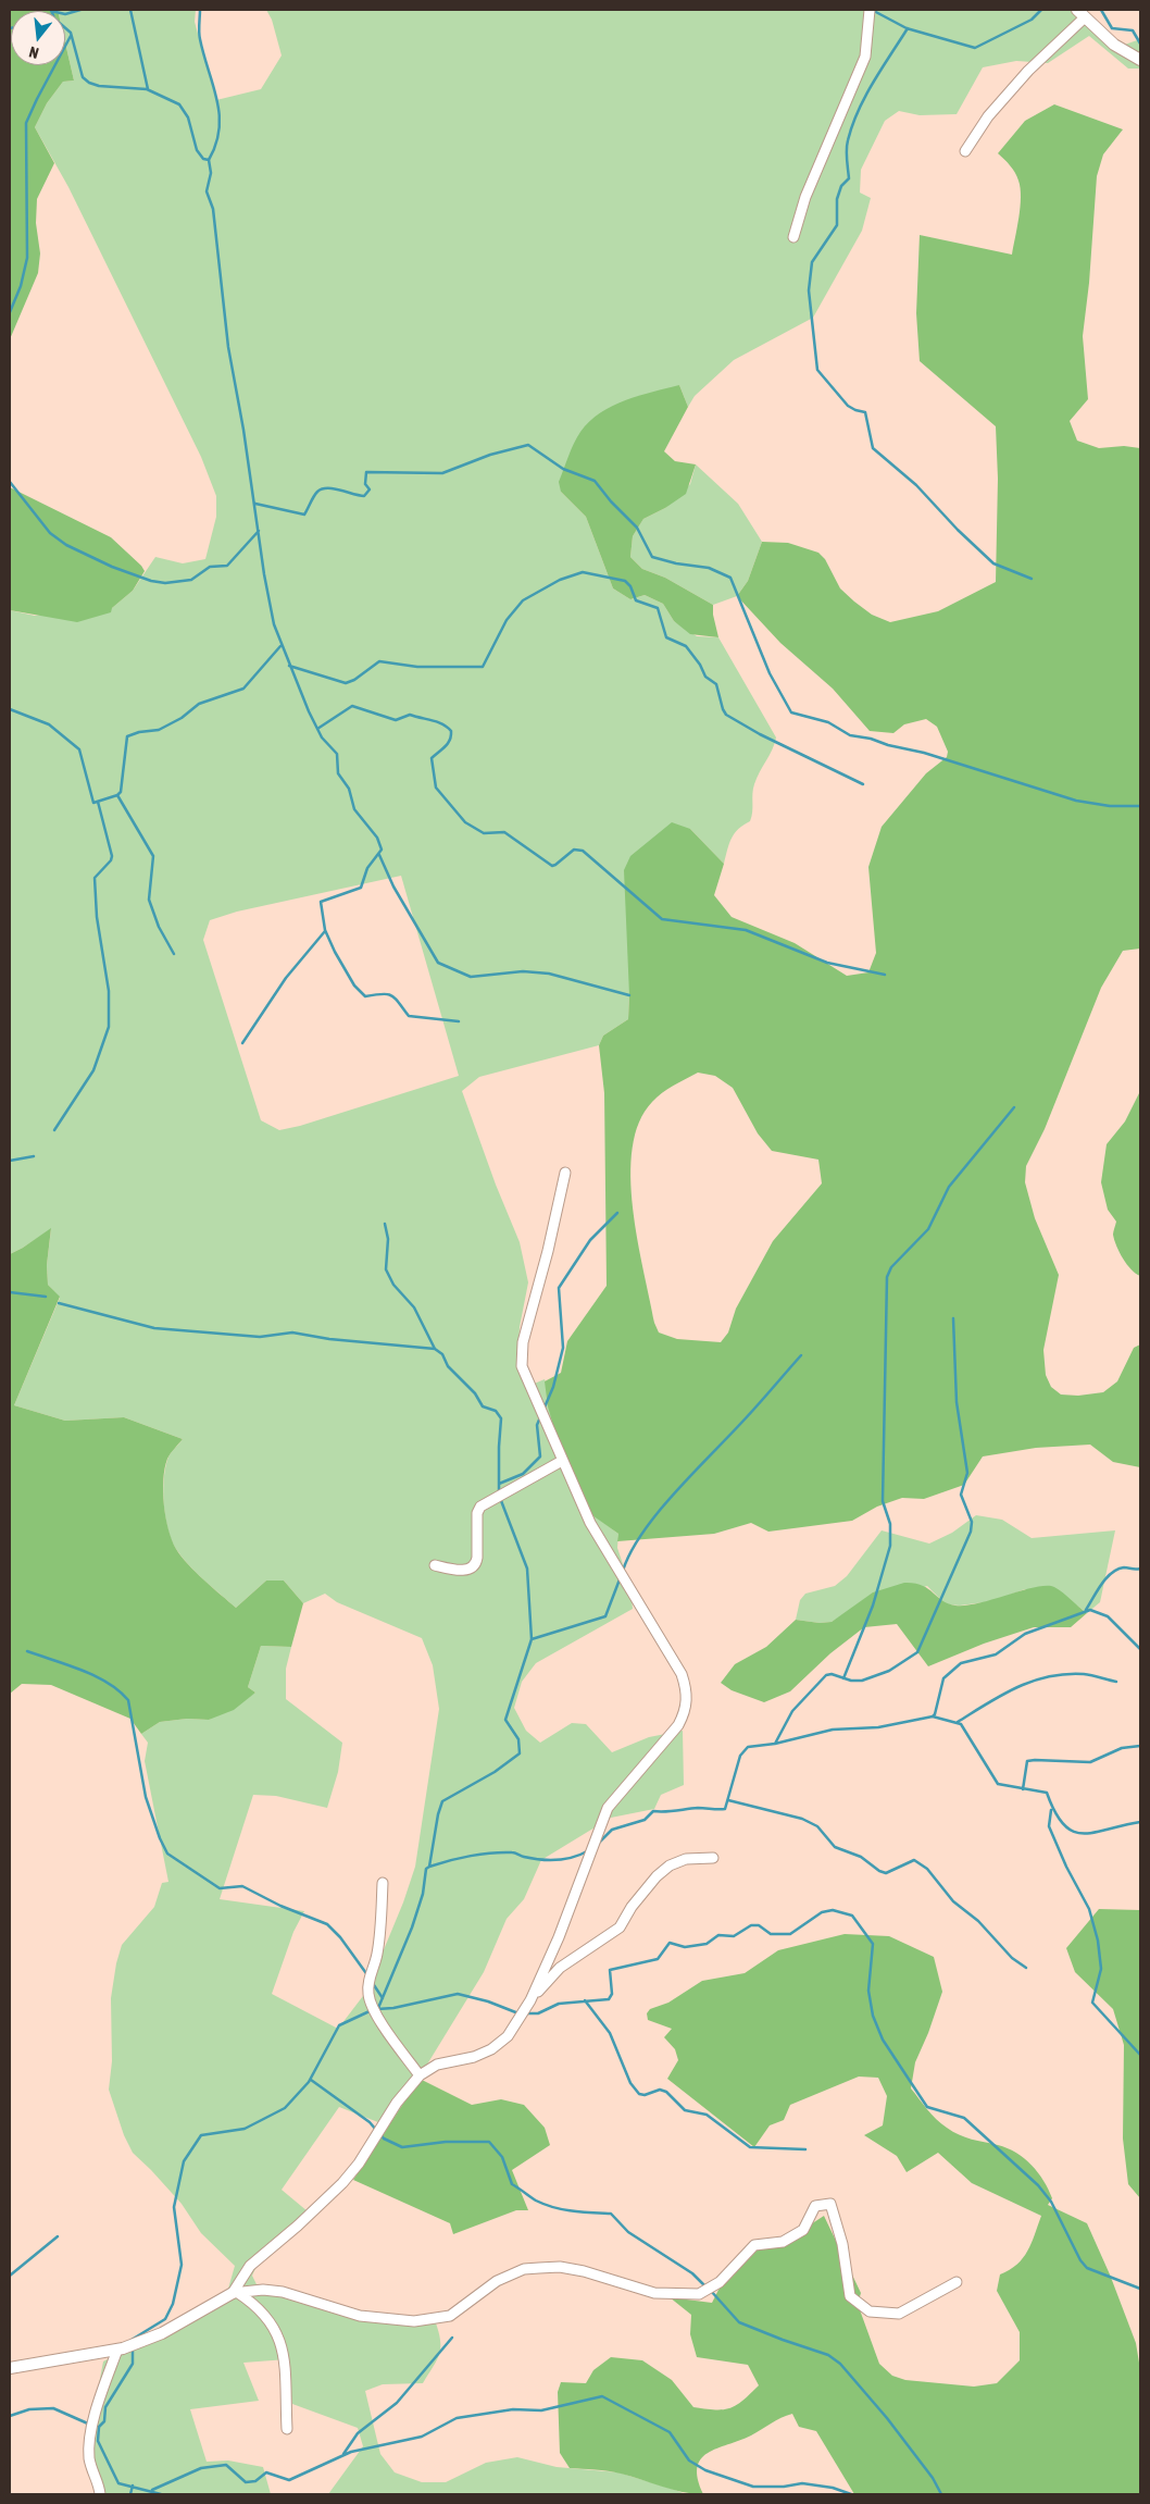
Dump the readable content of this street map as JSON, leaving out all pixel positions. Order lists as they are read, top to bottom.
{
  "north": "bottom"
}
